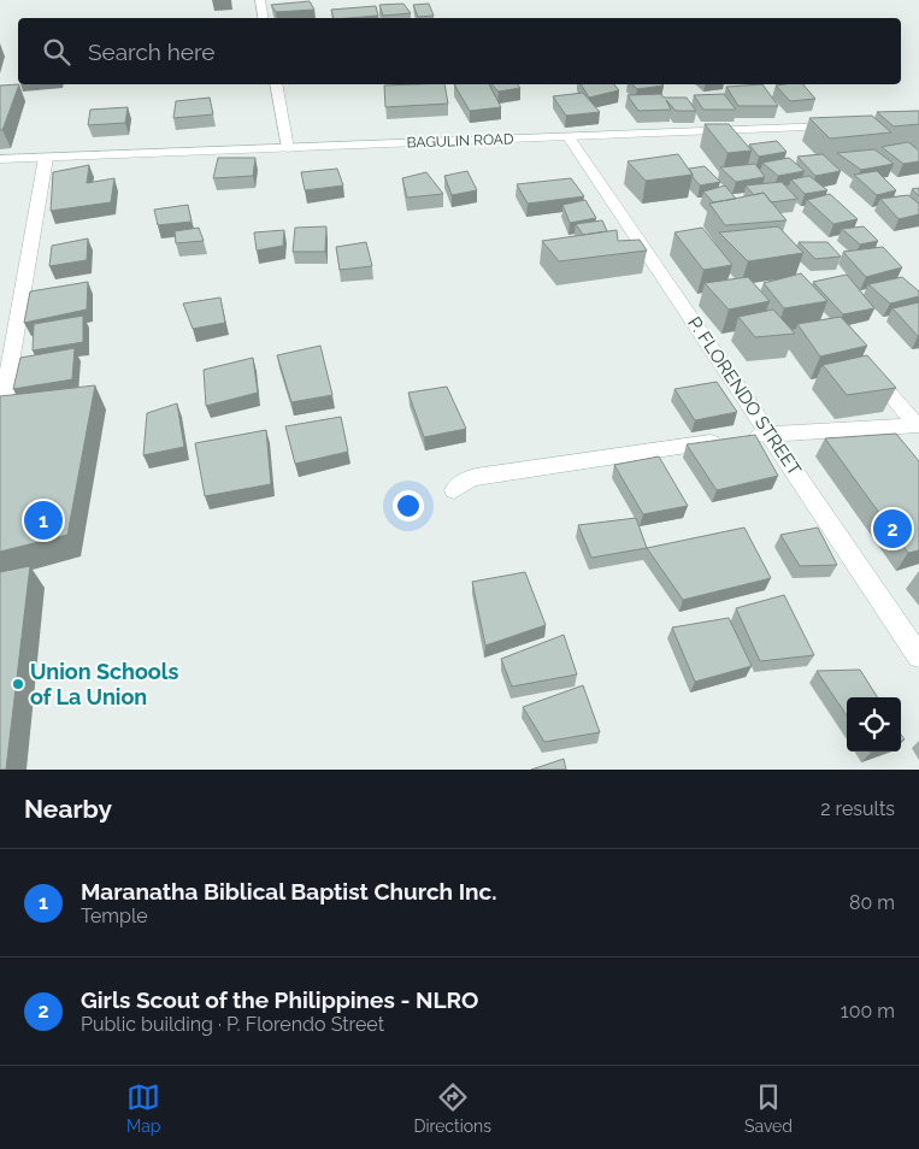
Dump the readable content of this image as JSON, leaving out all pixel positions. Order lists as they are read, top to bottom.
{
  "streets": {
    "street": ["BAGULIN ROAD", "P. FLORENDO STREET"]
  },
  "crossings": [
    ["BAGULIN ROAD", "P. FLORENDO STREET"]
  ],
  "places": ["Union Schools of La Union"],
  "page": {
    "search": "Search here",
    "pins": ["1", "2"],
    "heading": ["Nearby", "2 results"],
    "list": [
      {
        "mark": "1",
        "name": "Maranatha Biblical Baptist Church Inc.",
        "note": "Temple",
        "value": "80 m"
      },
      {
        "mark": "2",
        "name": "Girls Scout of the Philippines - NLRO",
        "note": "Public building · P. Florendo Street",
        "value": "100 m"
      }
    ],
    "nav": ["Map", "Directions", "Saved"]
  }
}
